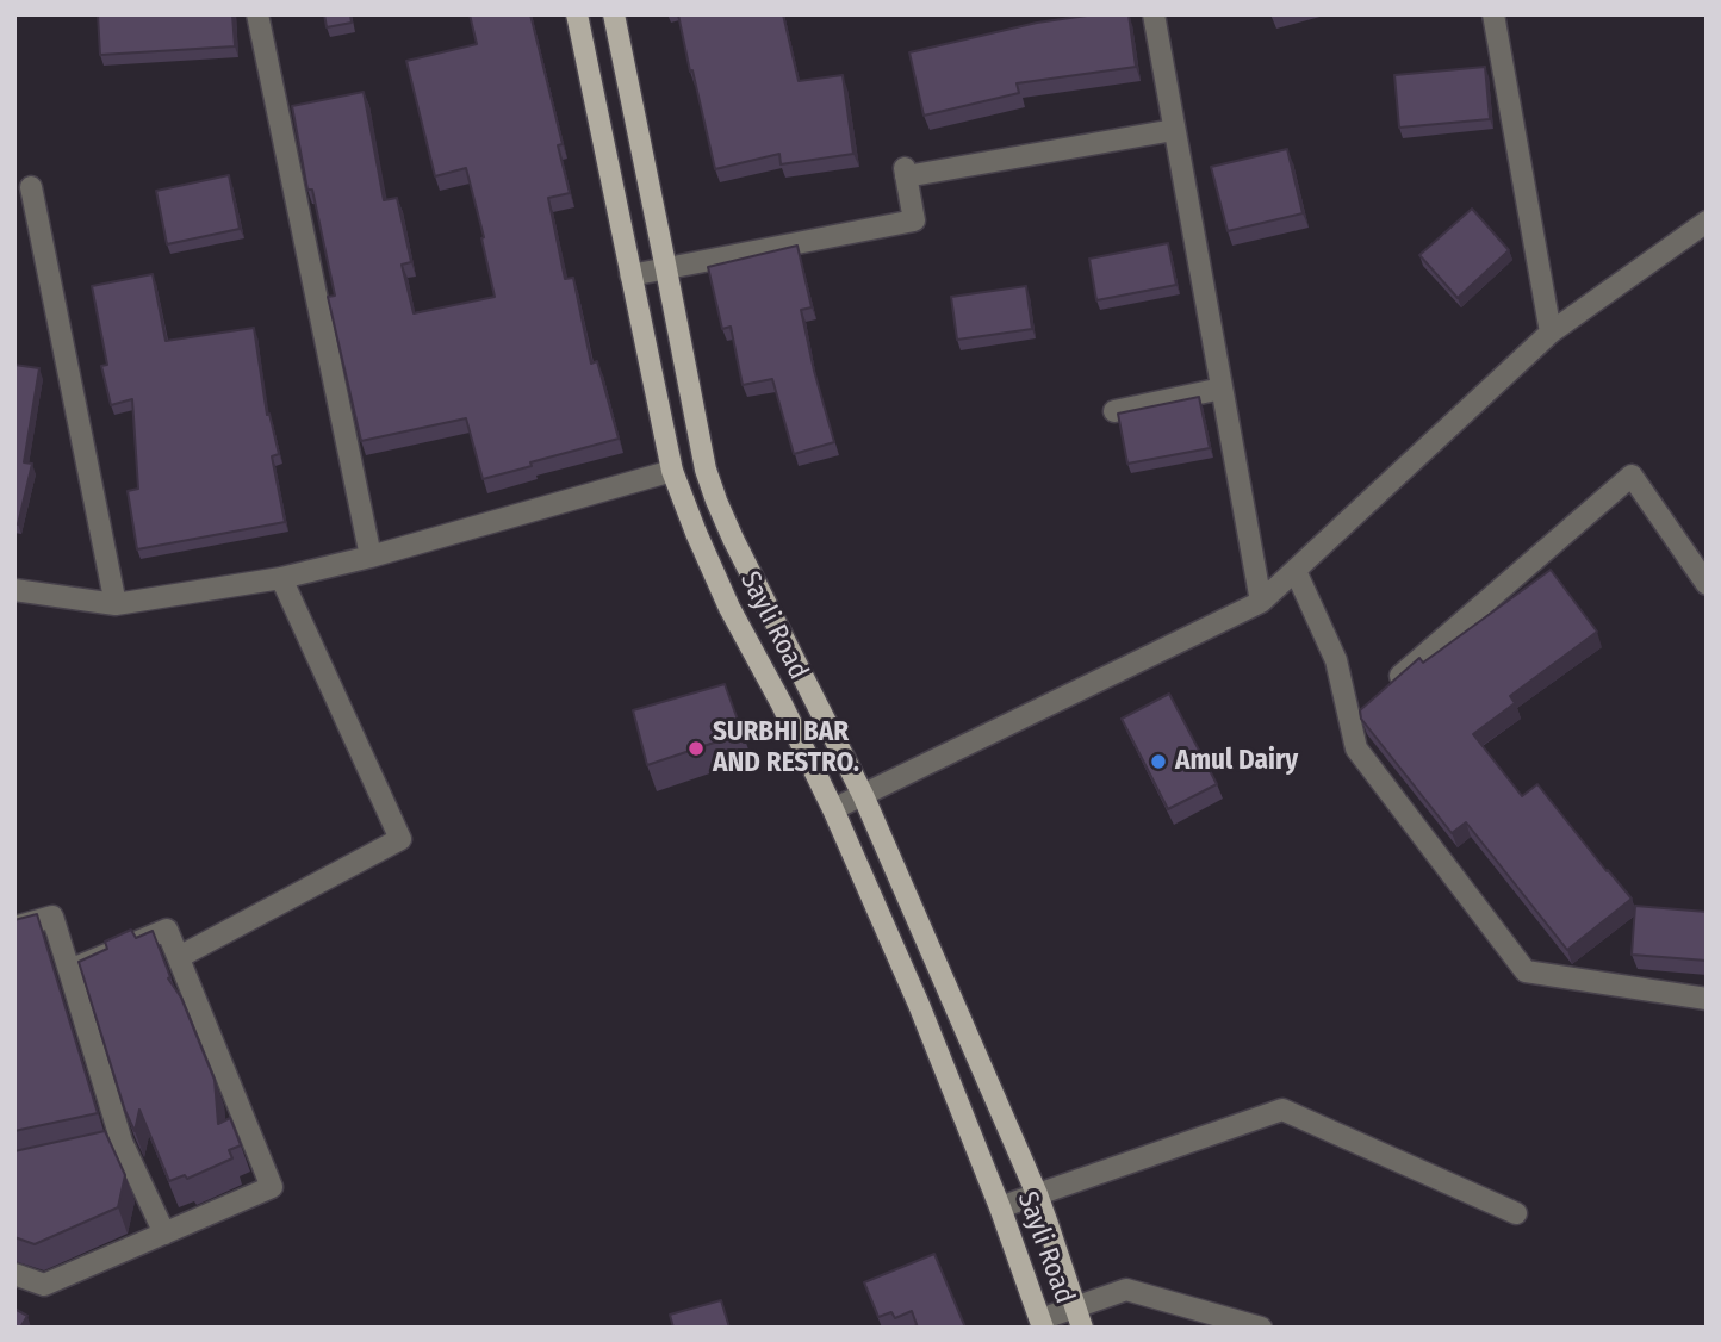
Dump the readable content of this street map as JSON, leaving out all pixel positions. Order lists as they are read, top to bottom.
{
  "streets": {
    "main road": ["Sayli Road"]
  },
  "places": ["SURBHI BAR AND RESTRO.", "Amul Dairy"]
}
